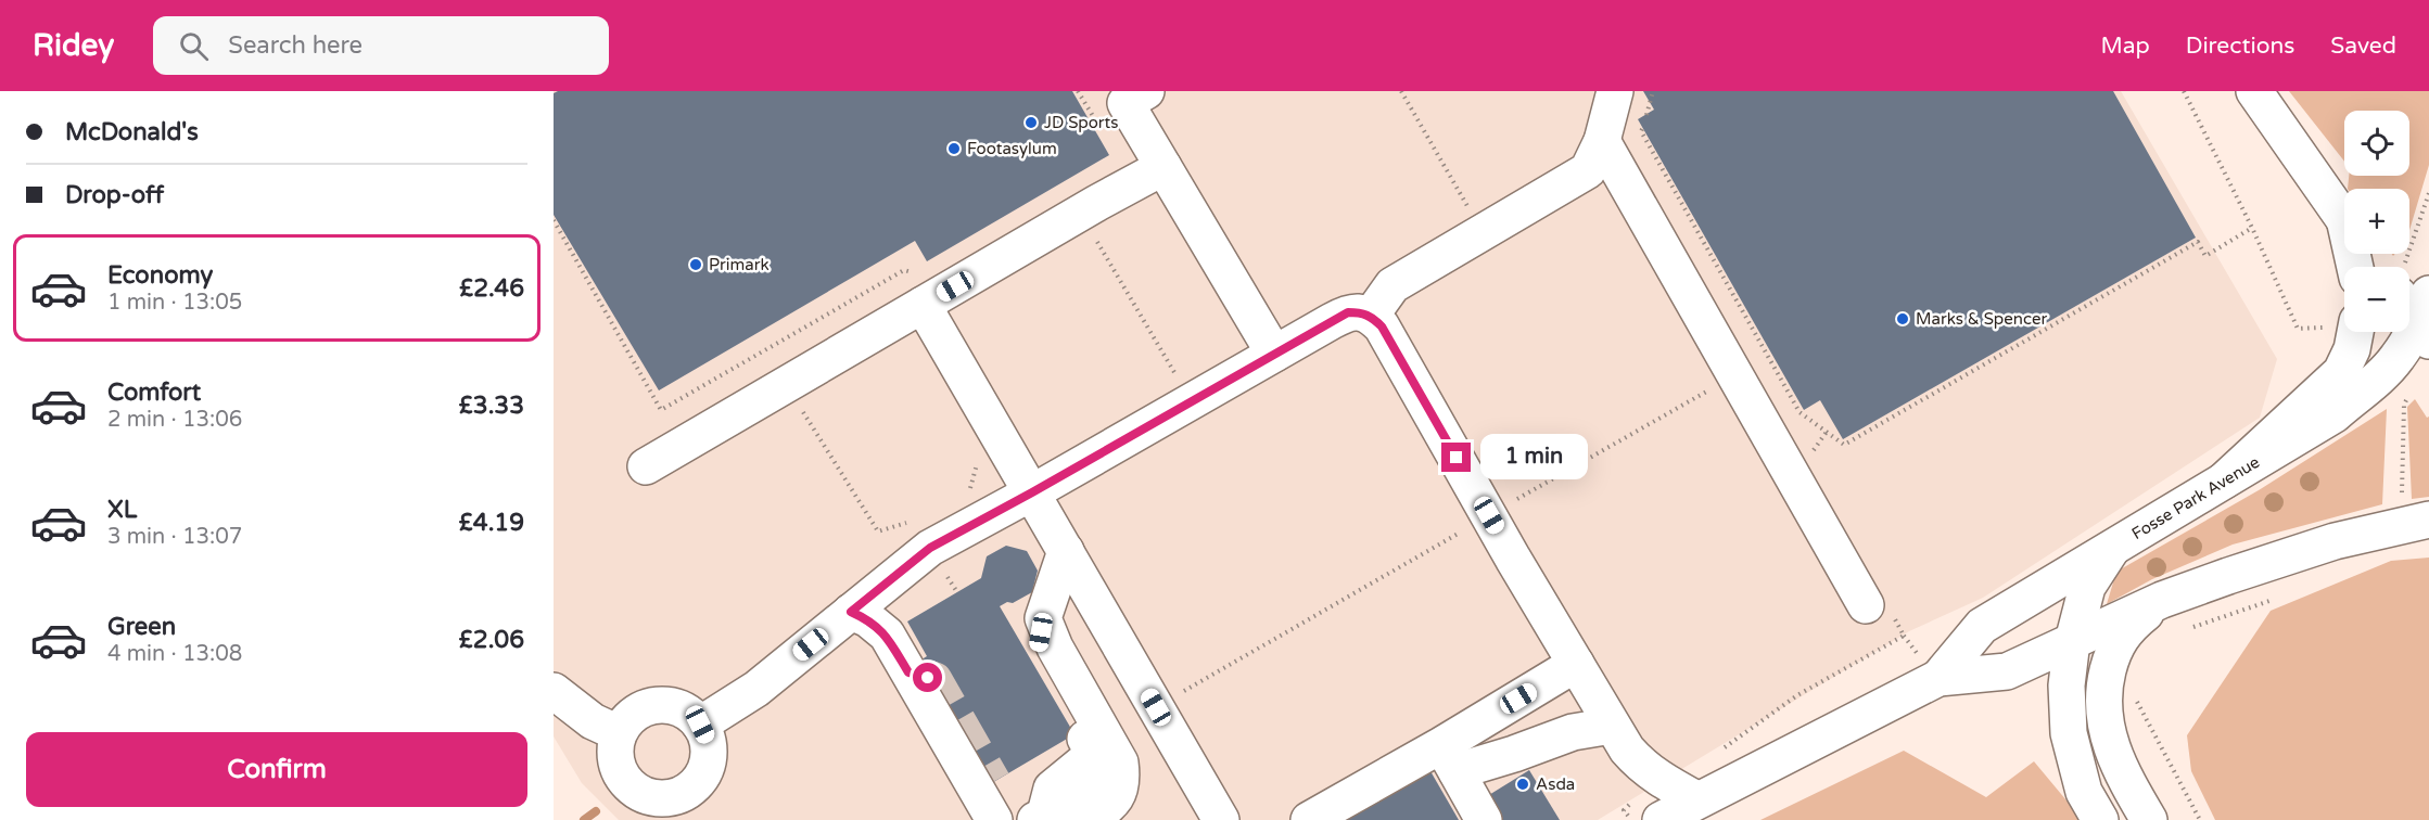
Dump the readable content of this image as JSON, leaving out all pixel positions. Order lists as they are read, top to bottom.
{
  "streets": {
    "street": ["Fosse Park Avenue"]
  },
  "places": [
    "JD Sports",
    "Footasylum",
    "Primark",
    "Marks & Spencer",
    "Asda"
  ],
  "page": {
    "header": "Ridey",
    "search": "Search here",
    "nav": ["Map", "Directions", "Saved"],
    "banner": ["McDonald's", "Drop-off"],
    "map_buttons": ["+", "−"],
    "list": [
      {
        "name": "Economy",
        "note": "1 min · 13:05",
        "value": "£2.46"
      },
      {
        "name": "Comfort",
        "note": "2 min · 13:06",
        "value": "£3.33"
      },
      {
        "name": "XL",
        "note": "3 min · 13:07",
        "value": "£4.19"
      },
      {
        "name": "Green",
        "note": "4 min · 13:08",
        "value": "£2.06"
      }
    ],
    "bubble": "1 min",
    "buttons": "Confirm"
  }
}
